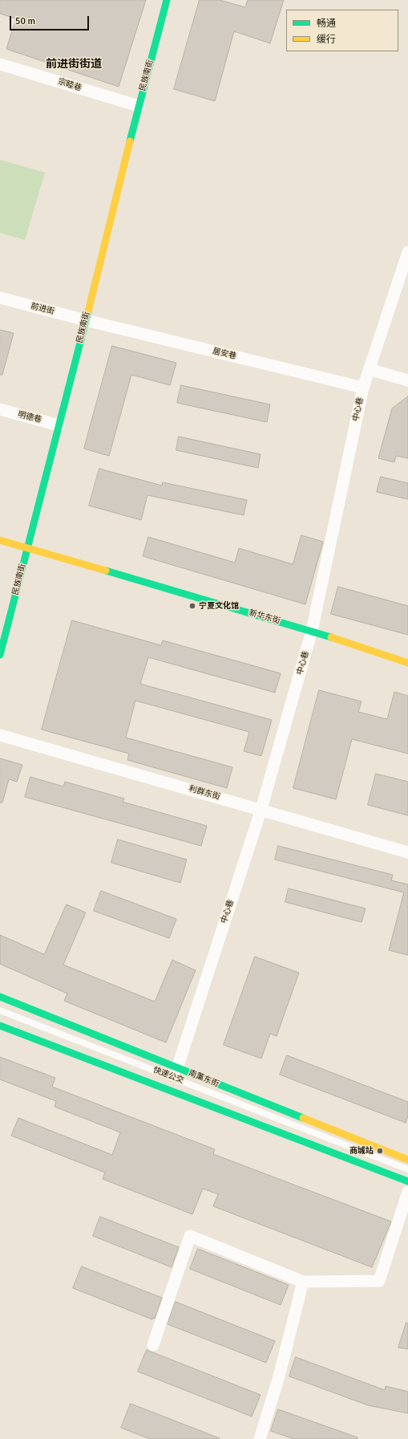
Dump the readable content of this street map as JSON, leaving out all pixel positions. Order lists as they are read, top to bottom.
{
  "streets": {
    "street": [
      "民族南街",
      "宗睦巷",
      "前进街",
      "居安巷",
      "中心巷",
      "明德巷",
      "新华东街",
      "利群东街",
      "南薰东街"
    ],
    "lane": ["快速公交"]
  },
  "crossings": [
    ["民族南街", "宗睦巷"],
    ["民族南街", "前进街"],
    ["民族南街", "居安巷"],
    ["民族南街", "明德巷"],
    ["民族南街", "新华东街"],
    ["前进街", "居安巷"],
    ["居安巷", "中心巷"],
    ["中心巷", "新华东街"],
    ["中心巷", "利群东街"],
    ["中心巷", "南薰东街"]
  ],
  "districts": ["前进街街道"],
  "places": ["宁夏文化馆", "商城站"],
  "legend": ["畅通", "缓行"],
  "scale_bar": "50 m"
}
